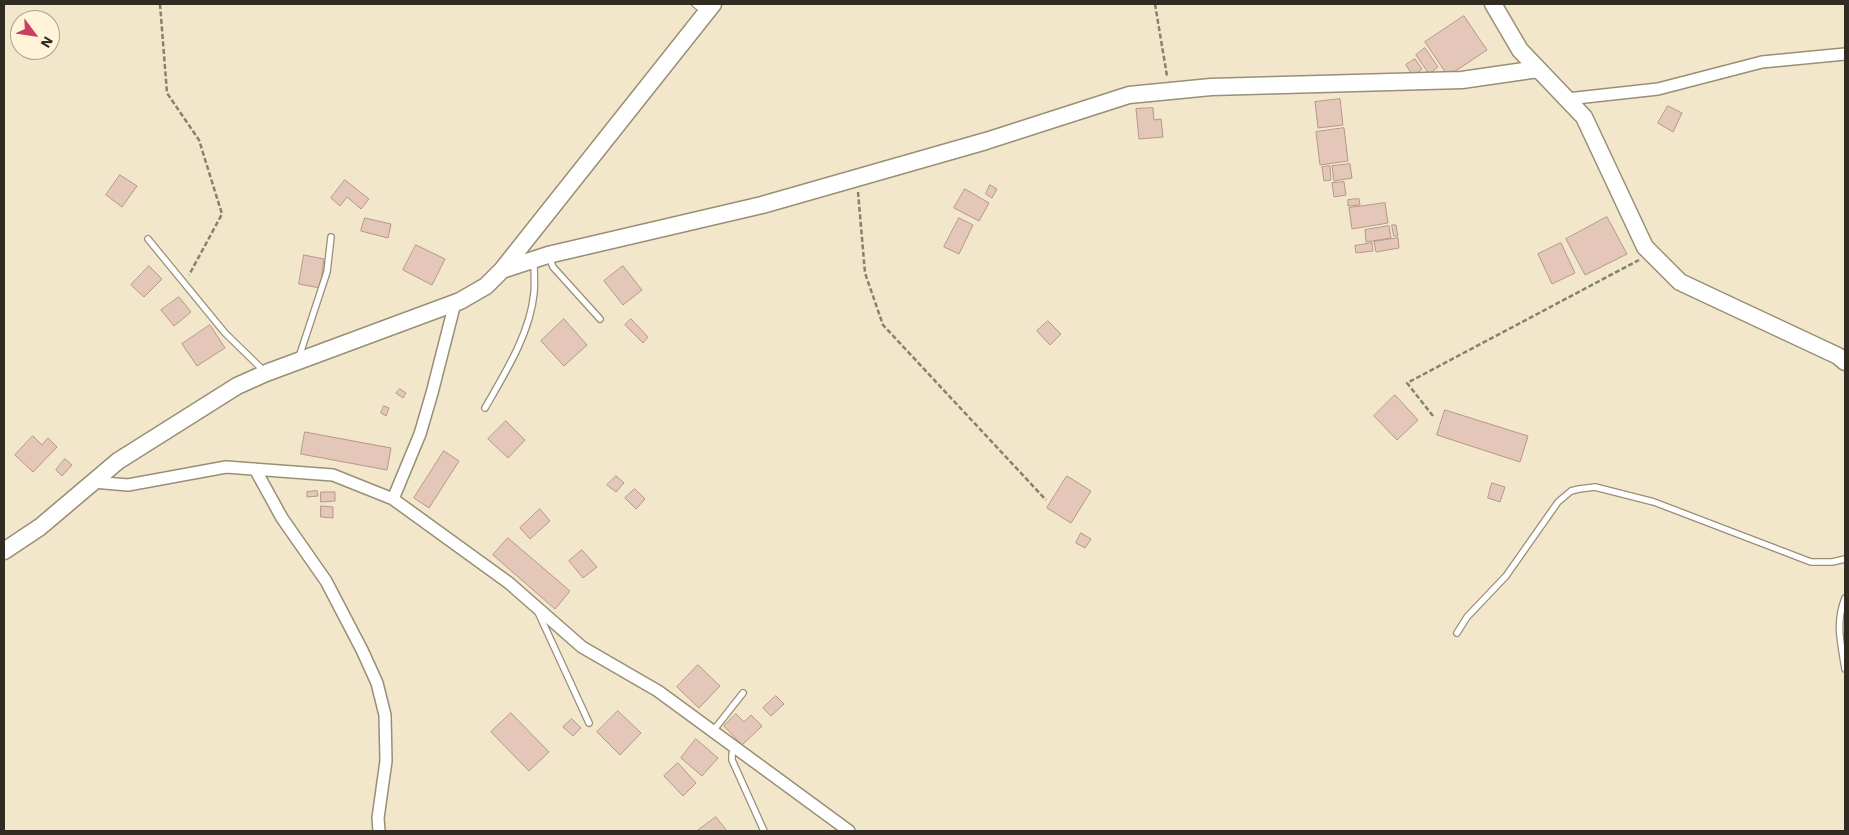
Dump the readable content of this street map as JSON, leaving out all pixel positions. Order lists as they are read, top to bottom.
{
  "north": "bottom right"
}
